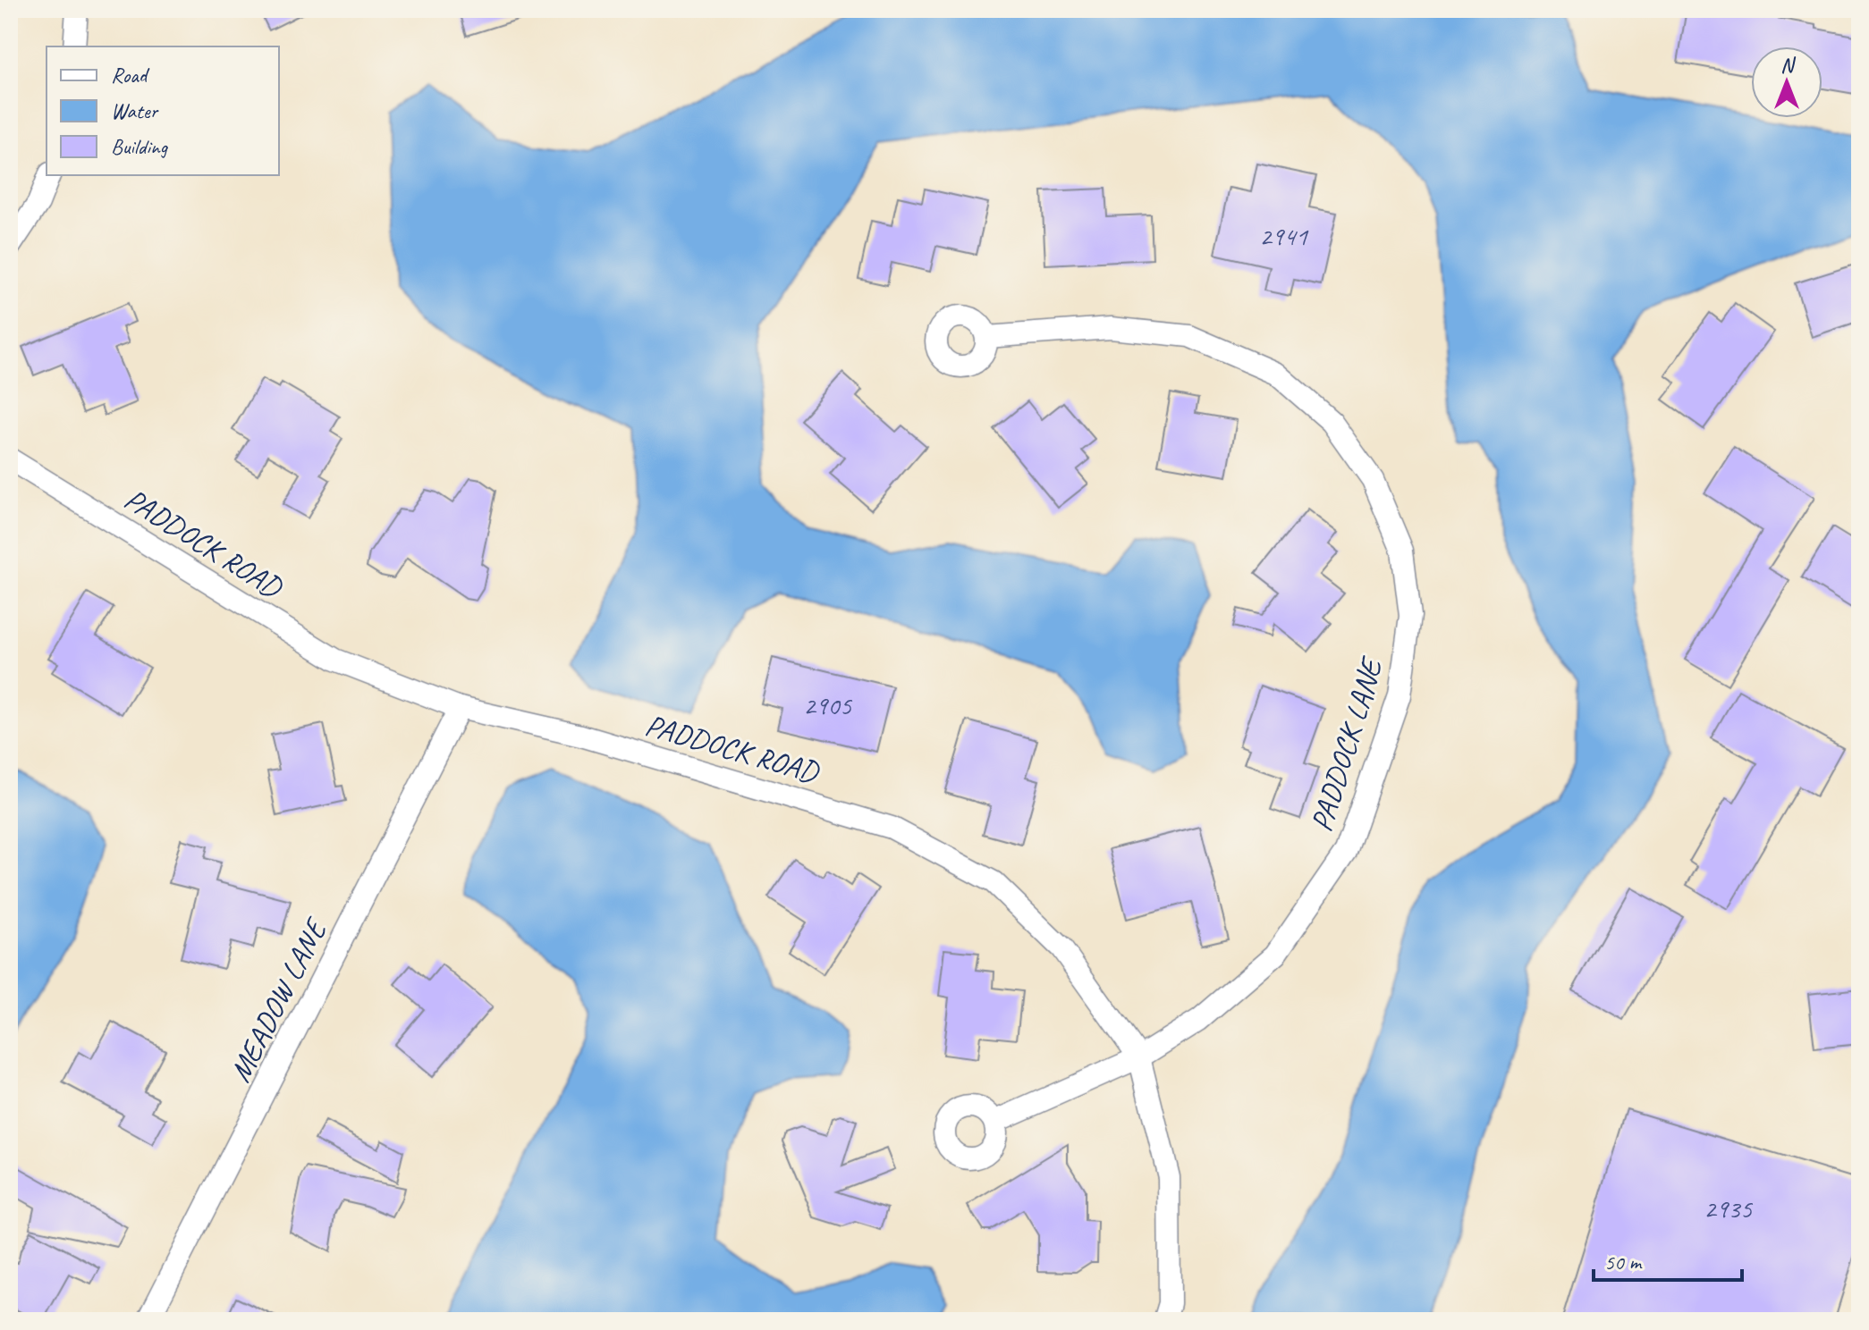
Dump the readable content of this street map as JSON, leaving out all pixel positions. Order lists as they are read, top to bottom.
{
  "streets": {
    "street": ["PADDOCK ROAD", "PADDOCK LANE", "MEADOW LANE"]
  },
  "crossings": [
    ["PADDOCK ROAD", "PADDOCK LANE"],
    ["PADDOCK ROAD", "MEADOW LANE"]
  ],
  "house_numbers": ["2941", "2905", "2935"],
  "legend": ["Road", "Water", "Building"],
  "scale_bar": "50 m",
  "north": "top"
}
